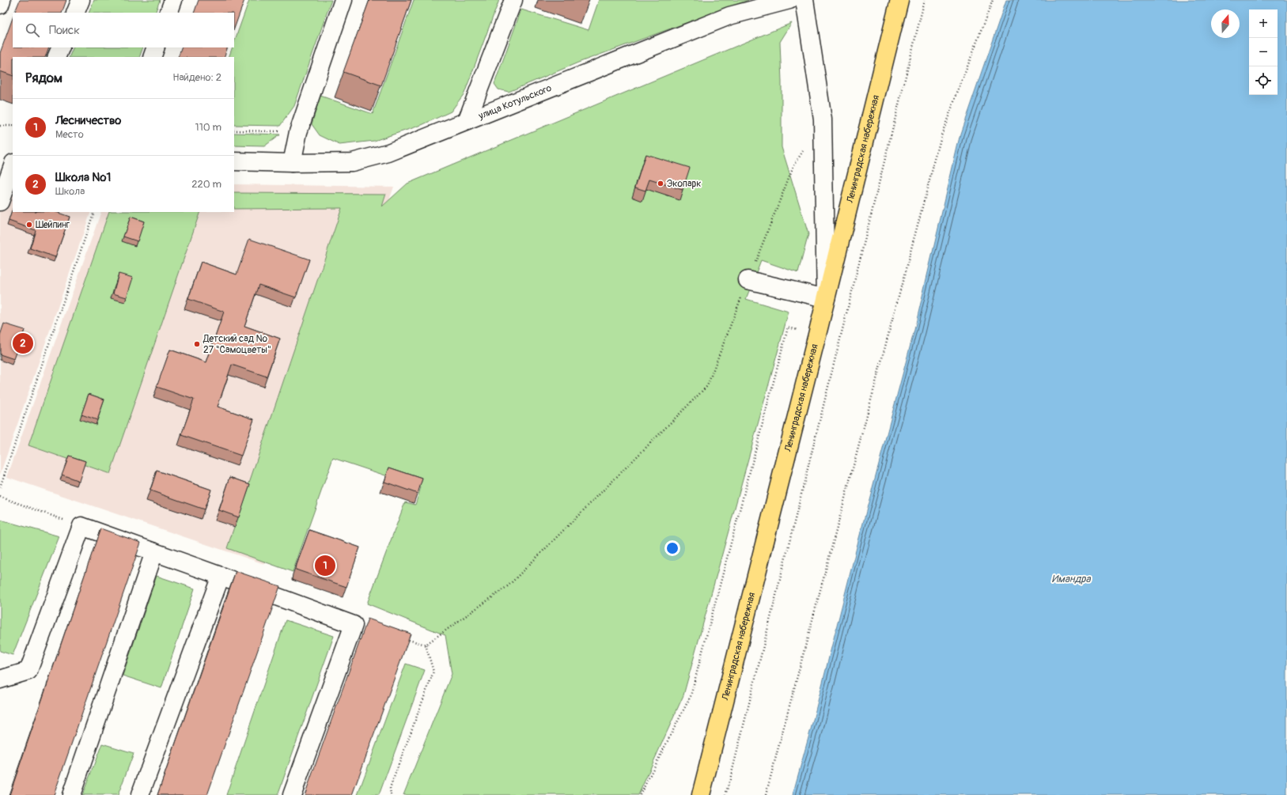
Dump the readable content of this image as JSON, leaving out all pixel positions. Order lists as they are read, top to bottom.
{
  "streets": {
    "main road": ["Ленинградская набережная"],
    "street": ["улица Котульского"]
  },
  "water": ["Имандра"],
  "places": ["Экопарк", "Шейпинг", "Детский сад № 27 \"Самоцветы\""],
  "north": "top",
  "page": {
    "map_buttons": ["+", "−"],
    "search": "Поиск",
    "heading": ["Рядом", "Найдено: 2"],
    "list": [
      {
        "mark": "1",
        "name": "Лесничество",
        "note": "Место",
        "value": "110 m"
      },
      {
        "mark": "2",
        "name": "Школа №1",
        "note": "Школа",
        "value": "220 m"
      }
    ],
    "pins": ["2", "1"]
  }
}
